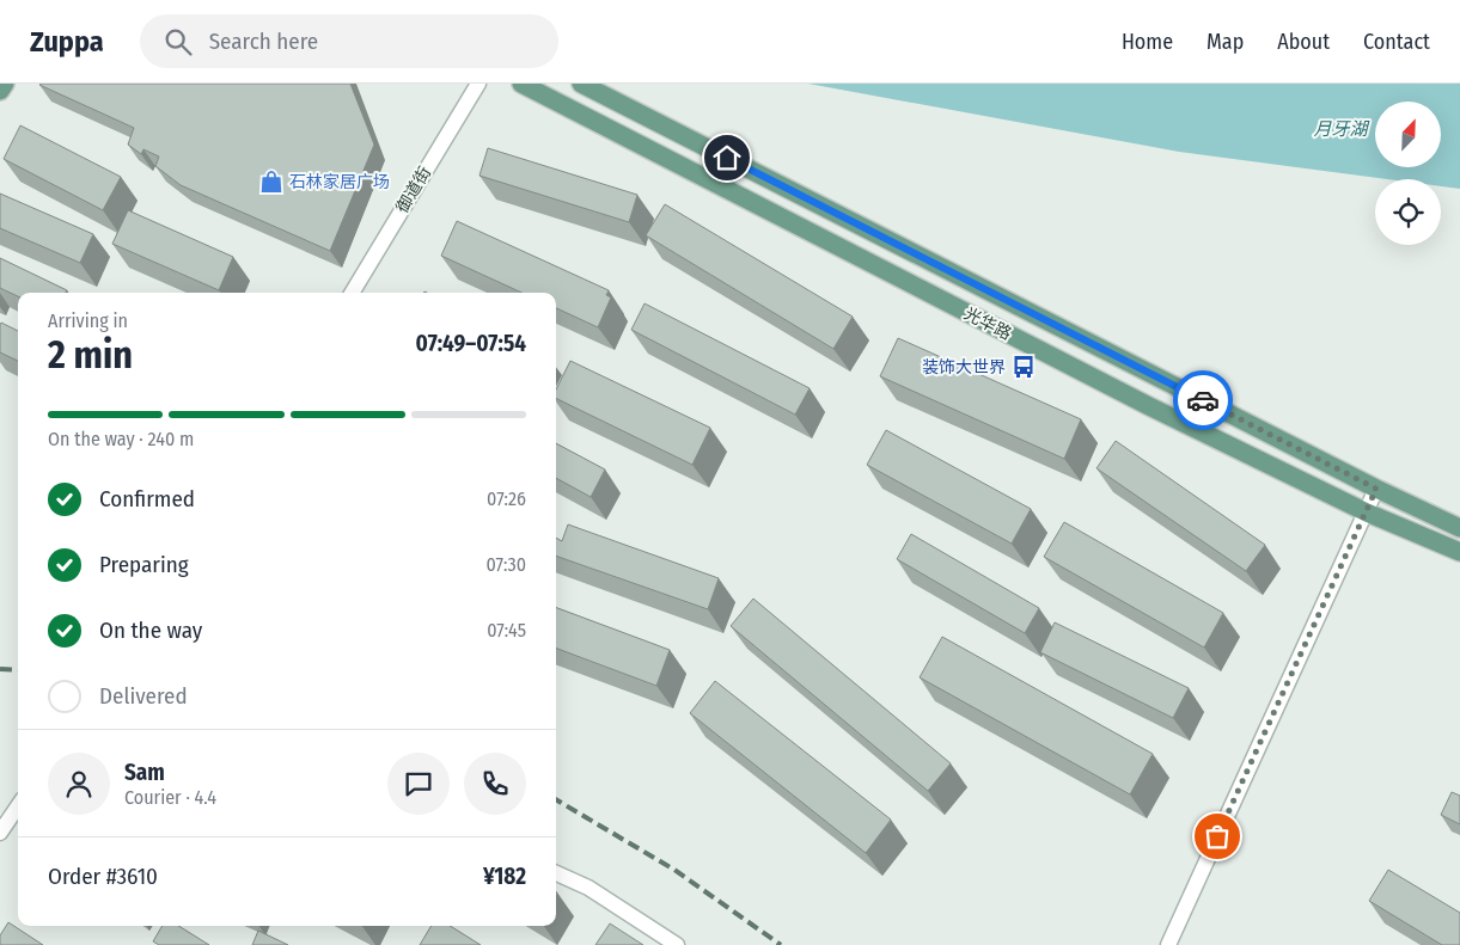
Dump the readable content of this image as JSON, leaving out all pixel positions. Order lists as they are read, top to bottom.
{
  "streets": {
    "main road": ["光华路"],
    "street": ["御道街"]
  },
  "water": ["月牙湖"],
  "places": {
    "shop": ["石林家居广场"],
    "bus stop": ["装饰大世界"]
  },
  "north": "top right",
  "page": {
    "header": "Zuppa",
    "search": "Search here",
    "nav": [
      "Home",
      "Map",
      "About",
      "Contact"
    ],
    "heading": ["2 min", "Arriving in", "07:49–07:54"],
    "panel": [
      "Sam",
      "Courier · 4.4",
      "Order #3610",
      "¥182"
    ],
    "bar": "On the way · 240 m",
    "list": [
      ["Confirmed", "07:26"],
      ["Preparing", "07:30"],
      ["On the way", "07:45"],
      "Delivered"
    ]
  }
}
